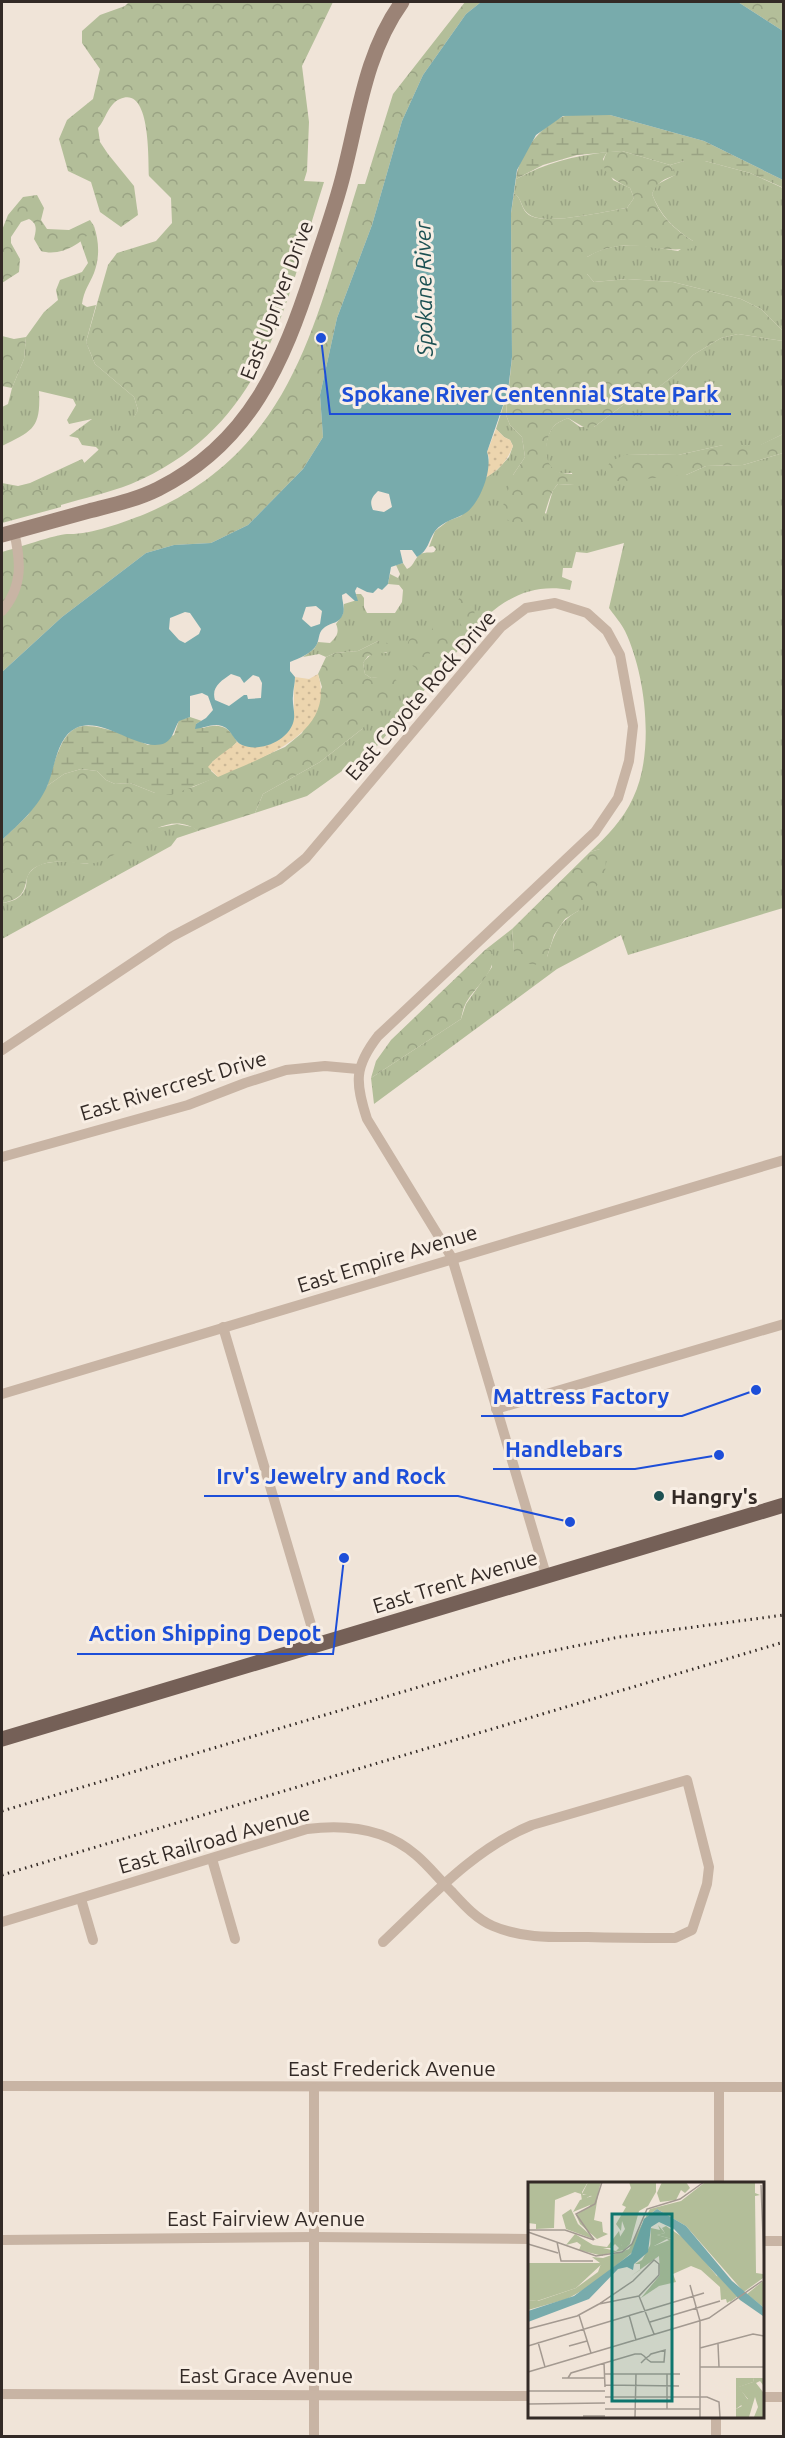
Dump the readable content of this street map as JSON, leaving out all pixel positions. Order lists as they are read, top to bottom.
{
  "streets": {
    "main road": ["East Trent Avenue"],
    "street": [
      "East Upriver Drive",
      "East Coyote Rock Drive",
      "East Rivercrest Drive",
      "East Empire Avenue",
      "East Railroad Avenue",
      "East Frederick Avenue",
      "East Fairview Avenue",
      "East Grace Avenue"
    ]
  },
  "crossings": [
    ["East Coyote Rock Drive", "East Rivercrest Drive"]
  ],
  "water": ["Spokane River"],
  "places": [
    "Spokane River Centennial State Park",
    "Mattress Factory",
    "Handlebars",
    "Hangry's",
    "Irv's Jewelry and Rock",
    "Action Shipping Depot"
  ]
}
